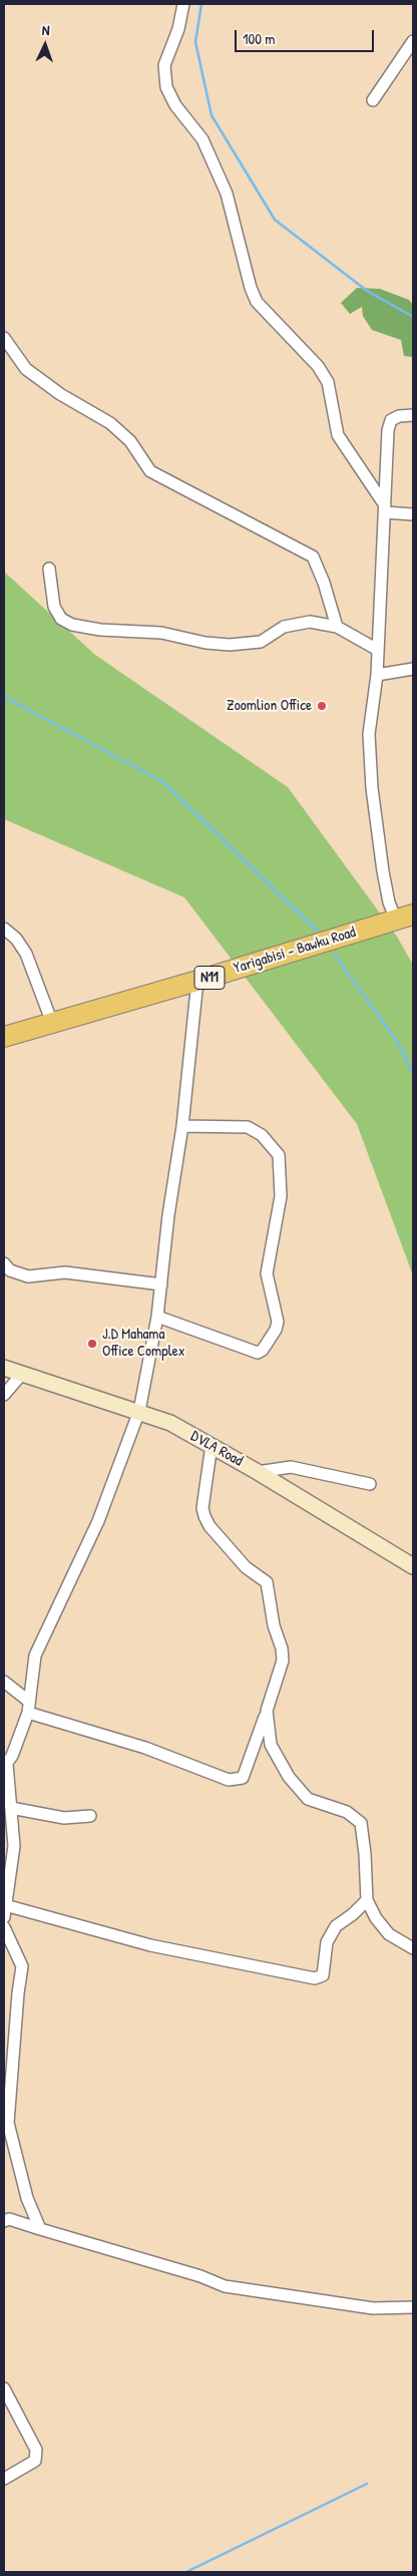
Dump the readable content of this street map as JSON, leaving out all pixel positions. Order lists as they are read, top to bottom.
{
  "streets": {
    "highway": ["Yarigabisi - Bawku Road", "N11"],
    "street": ["DVLA Road"]
  },
  "places": ["Zoomlion Office", "J.D Mahama Office Complex"],
  "scale_bar": "100 m",
  "north": "top"
}
